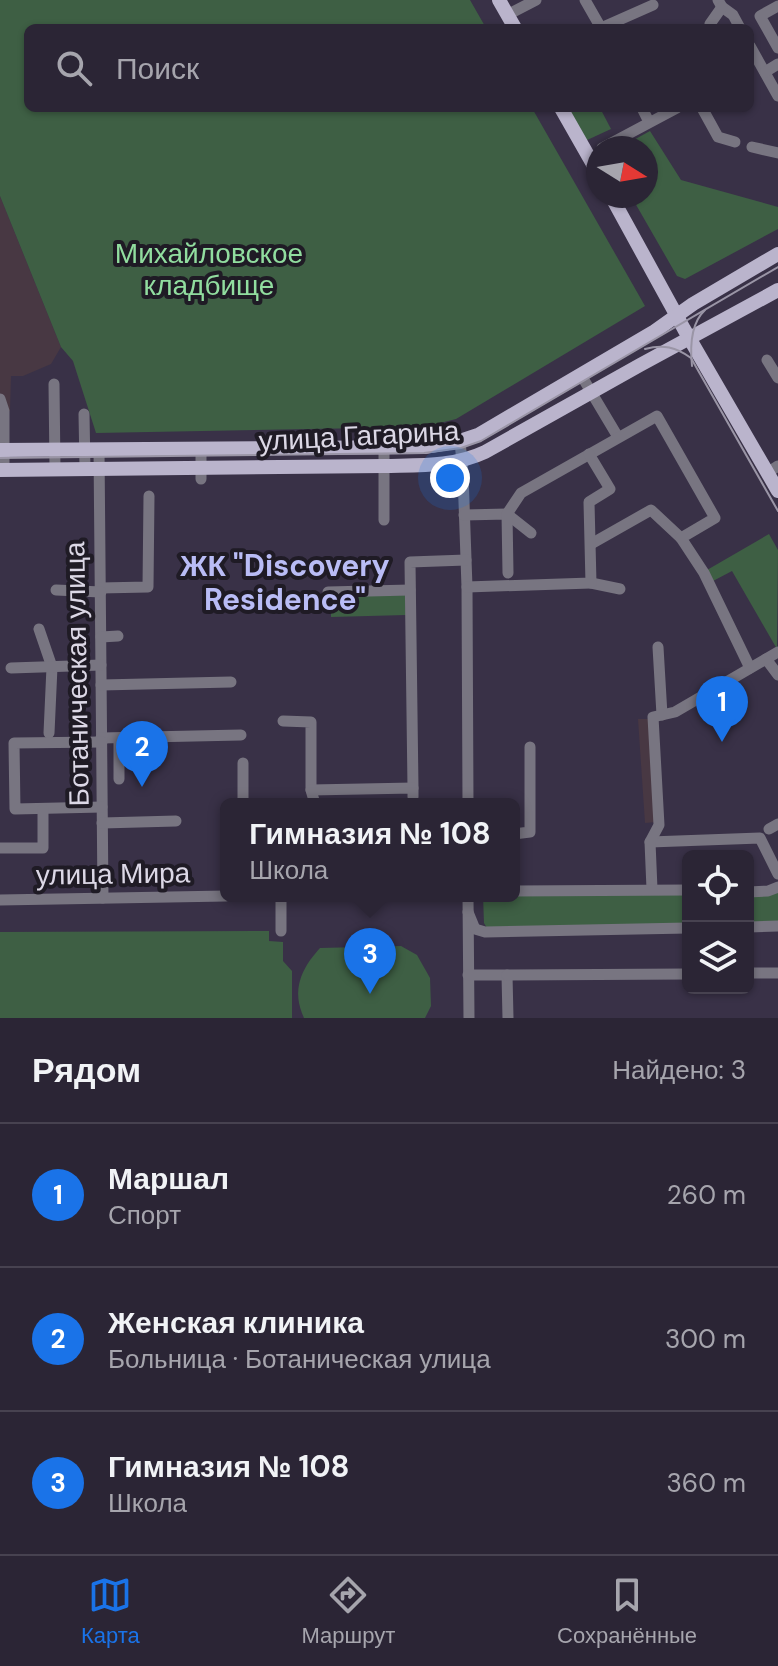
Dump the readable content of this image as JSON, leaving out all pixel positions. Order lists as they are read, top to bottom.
{
  "streets": {
    "main road": ["улица Гагарина"],
    "street": ["Ботаническая улица", "улица Мира"]
  },
  "crossings": [
    ["улица Гагарина", "Ботаническая улица"],
    ["Ботаническая улица", "улица Мира"]
  ],
  "districts": ["ЖК \"Discovery Residence\""],
  "parks": ["Михайловское кладбище"],
  "north": "right",
  "page": {
    "search": "Поиск",
    "pins": ["1", "2", "3"],
    "popup": ["Гимназия № 108", "Школа"],
    "heading": ["Рядом", "Найдено: 3"],
    "list": [
      {
        "mark": "1",
        "name": "Маршал",
        "note": "Спорт",
        "value": "260 m"
      },
      {
        "mark": "2",
        "name": "Женская клиника",
        "note": "Больница · Ботаническая улица",
        "value": "300 m"
      },
      {
        "mark": "3",
        "name": "Гимназия № 108",
        "note": "Школа",
        "value": "360 m"
      }
    ],
    "nav": ["Карта", "Маршрут", "Сохранённые"]
  }
}
